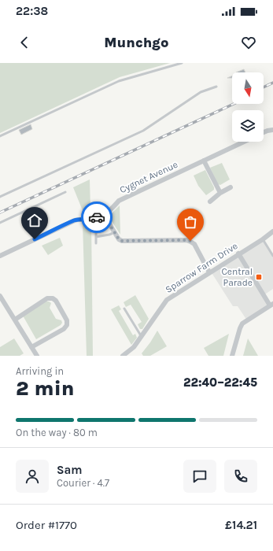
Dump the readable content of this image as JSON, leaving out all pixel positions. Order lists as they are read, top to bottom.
{
  "streets": {
    "street": ["Cygnet Avenue", "Sparrow Farm Drive"]
  },
  "places": {
    "transit": ["Central Parade"]
  },
  "north": "bottom",
  "page": {
    "status": "22:38",
    "header": "Munchgo",
    "heading": ["2 min", "Arriving in", "22:40–22:45"],
    "panel": [
      "Sam",
      "Courier · 4.7",
      "Order #1770",
      "£14.21"
    ],
    "bar": "On the way · 80 m"
  }
}
